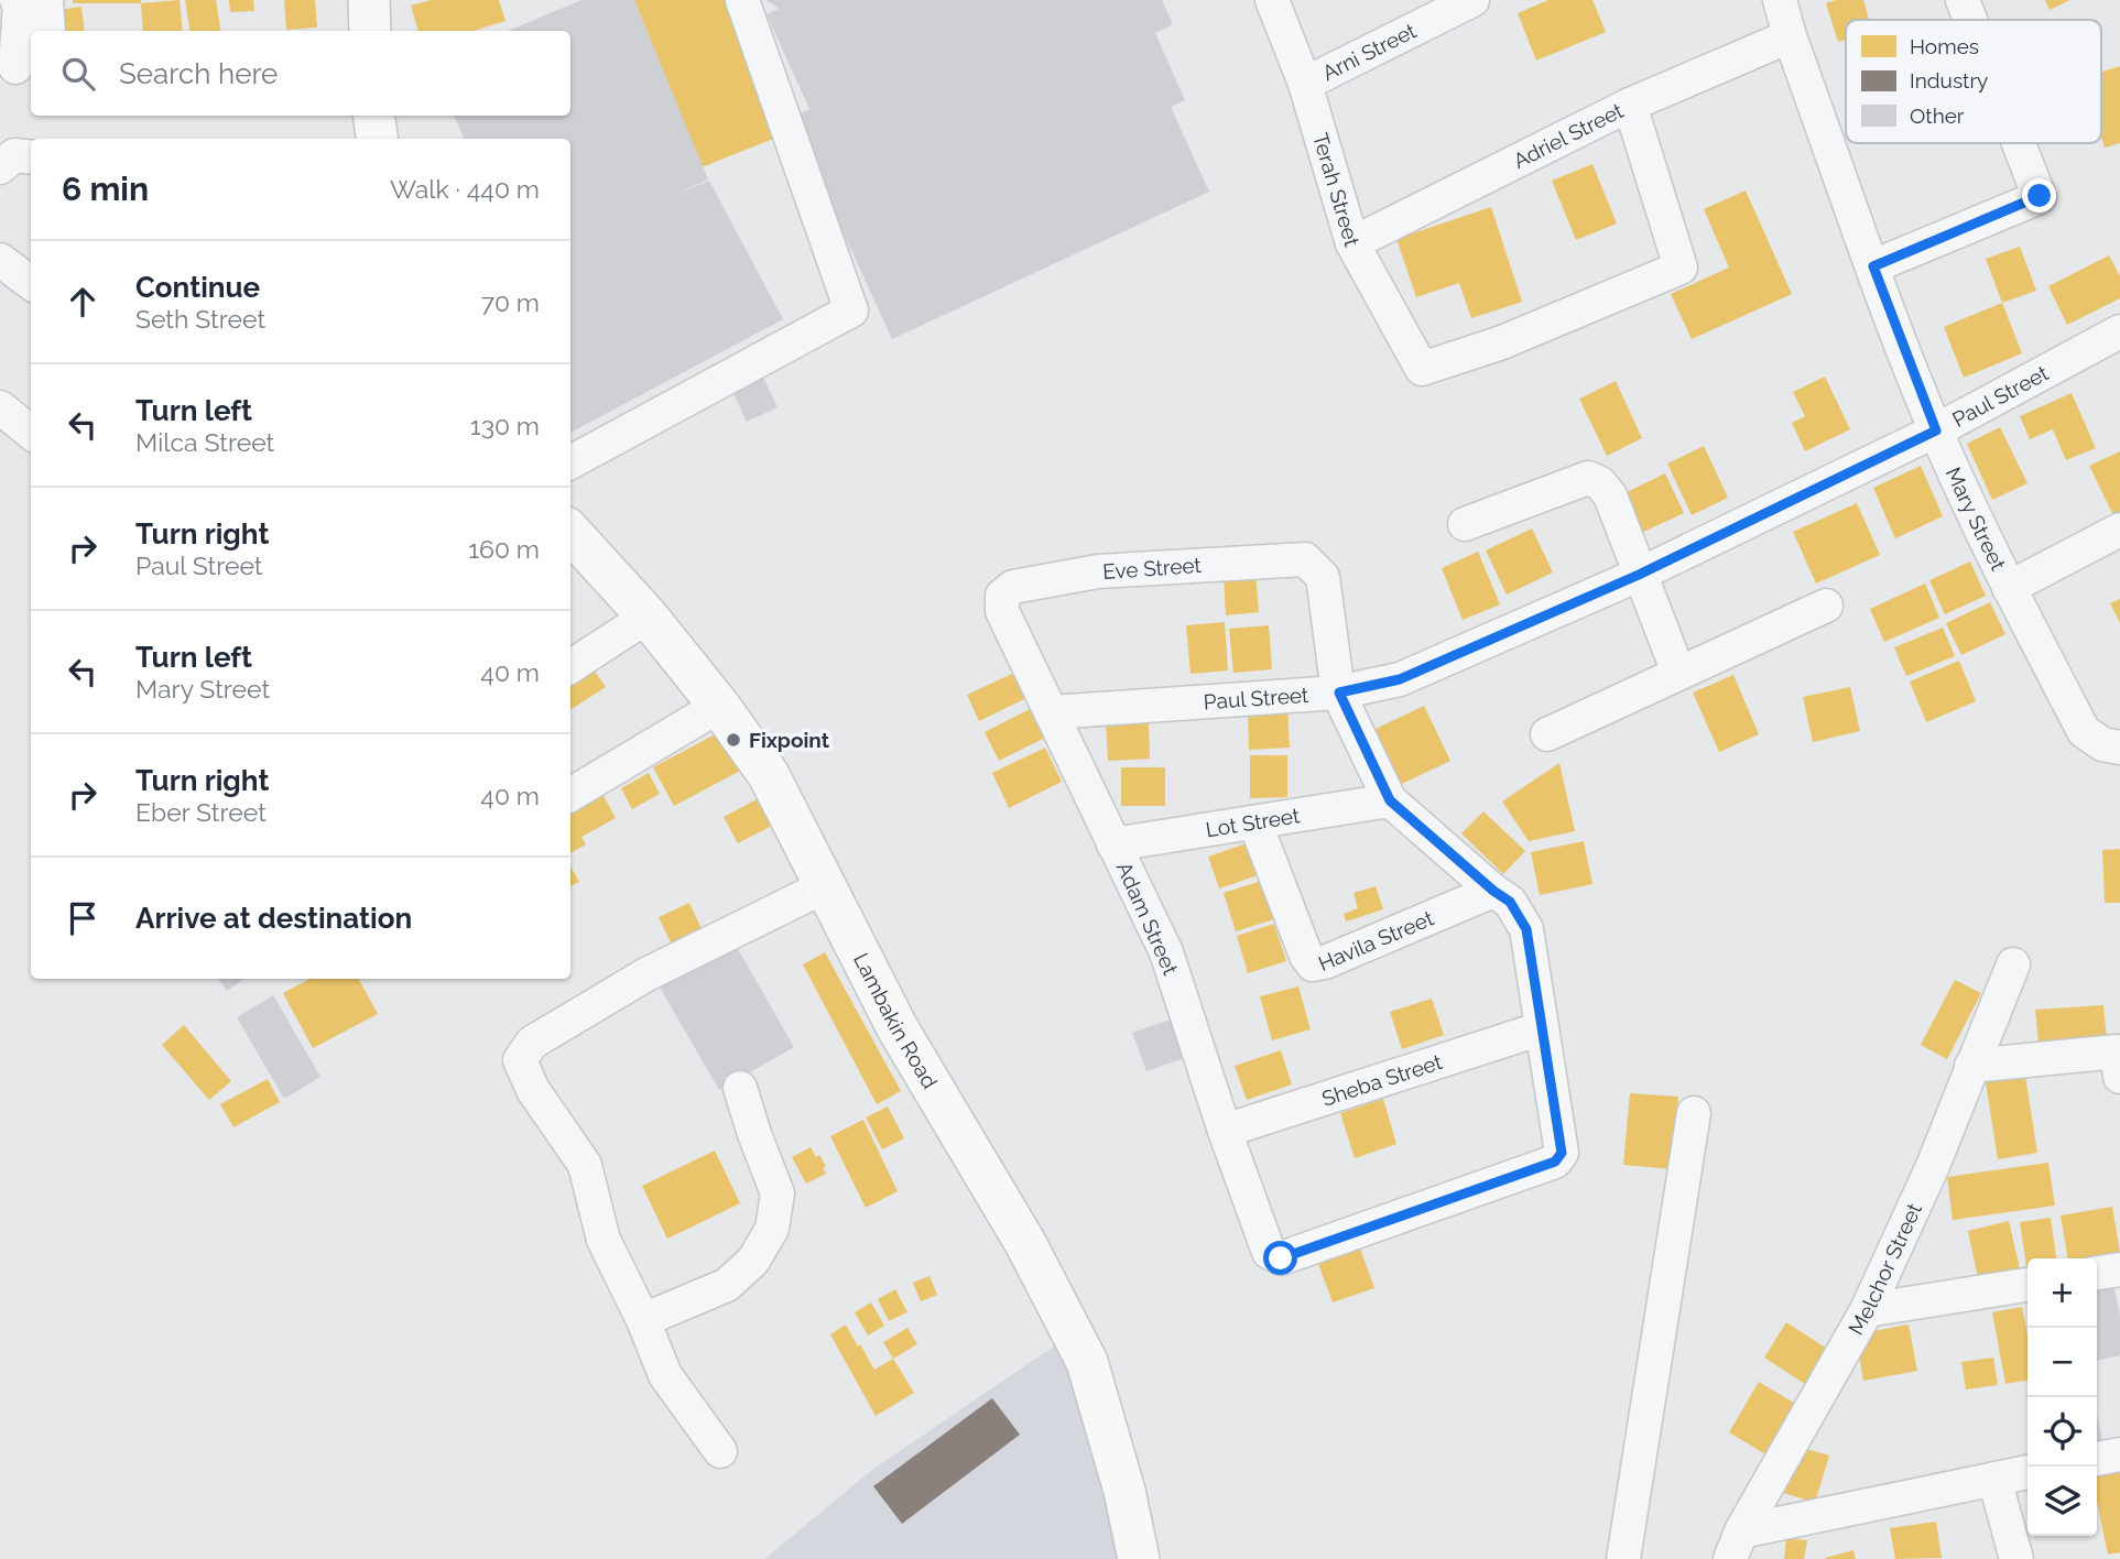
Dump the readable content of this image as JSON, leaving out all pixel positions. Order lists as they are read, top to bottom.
{
  "streets": {
    "main road": ["Lambakin Road"],
    "street": [
      "Arni Street",
      "Adriel Street",
      "Terah Street",
      "Paul Street",
      "Mary Street",
      "Eve Street",
      "Lot Street",
      "Adam Street",
      "Havila Street",
      "Sheba Street",
      "Melchor Street"
    ]
  },
  "crossings": [
    ["Arni Street", "Terah Street"],
    ["Adriel Street", "Terah Street"],
    ["Adriel Street", "Mary Street"],
    ["Paul Street", "Mary Street"],
    ["Paul Street", "Eve Street"],
    ["Paul Street", "Adam Street"],
    ["Eve Street", "Adam Street"],
    ["Lot Street", "Adam Street"],
    ["Lot Street", "Havila Street"],
    ["Adam Street", "Sheba Street"]
  ],
  "places": ["Fixpoint"],
  "legend": ["Homes", "Industry", "Other"],
  "page": {
    "search": "Search here",
    "heading": ["6 min", "Walk · 440 m"],
    "list": [
      ["Continue", "Seth Street", "70 m"],
      ["Turn left", "Milca Street", "130 m"],
      ["Turn right", "Paul Street", "160 m"],
      ["Turn left", "Mary Street", "40 m"],
      ["Turn right", "Eber Street", "40 m"],
      "Arrive at destination"
    ],
    "map_buttons": ["+", "−"]
  }
}
